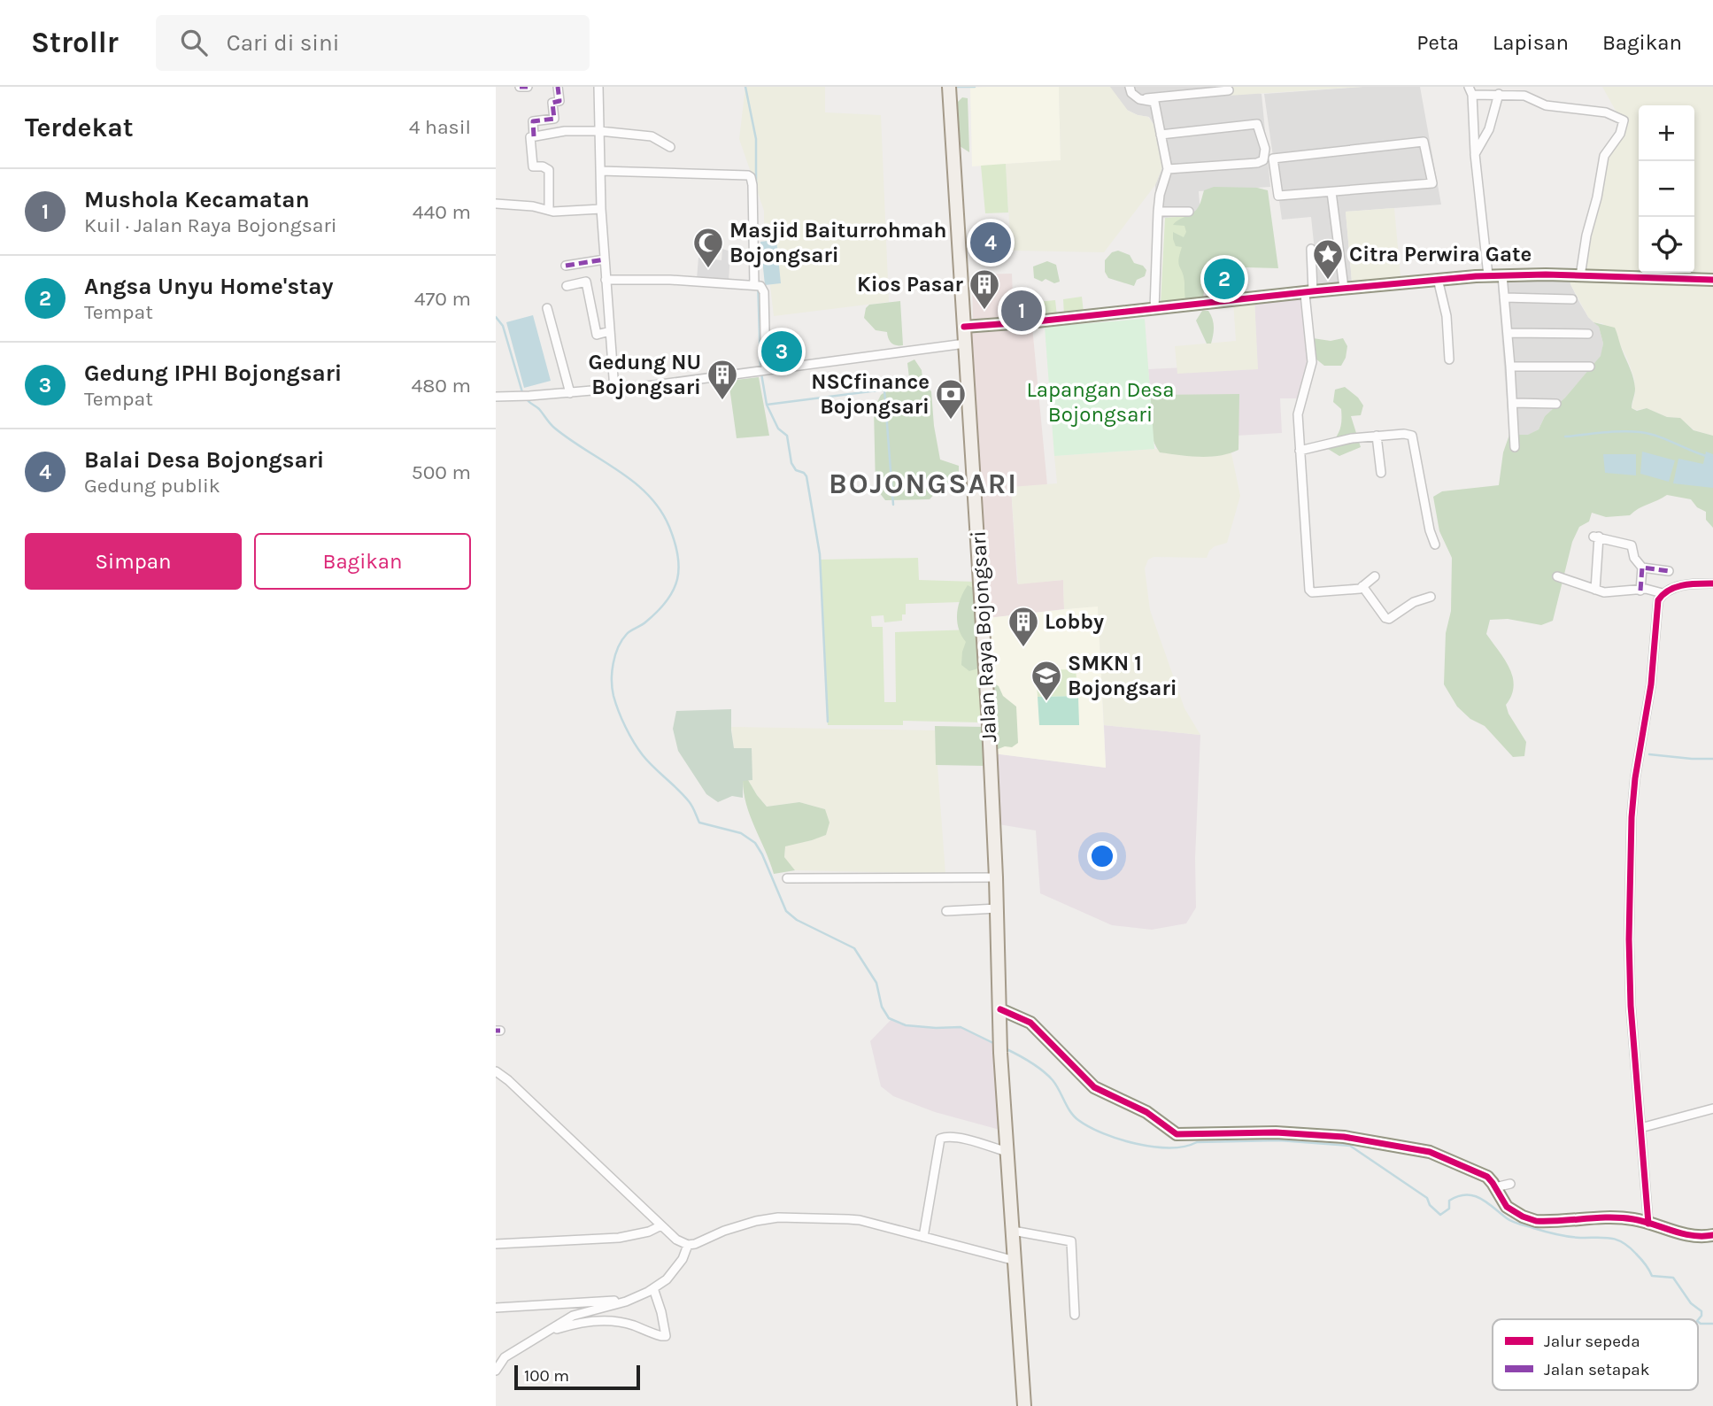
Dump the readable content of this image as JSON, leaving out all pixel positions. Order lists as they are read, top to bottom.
{
  "streets": {
    "main road": ["Jalan Raya Bojongsari"]
  },
  "districts": ["BOJONGSARI"],
  "parks": ["Lapangan Desa Bojongsari"],
  "places": {
    "mosque": ["Masjid Baiturrohmah Bojongsari"],
    "place": ["Citra Perwira Gate"],
    "building": ["Kios Pasar", "Gedung NU Bojongsari", "Lobby"],
    "bank": ["NSCfinance Bojongsari"],
    "school or university": ["SMKN 1 Bojongsari"]
  },
  "legend": ["Jalur sepeda", "Jalan setapak"],
  "scale_bar": "100 m",
  "page": {
    "header": "Strollr",
    "search": "Cari di sini",
    "nav": ["Peta", "Lapisan", "Bagikan"],
    "heading": ["Terdekat", "4 hasil"],
    "map_buttons": ["+", "−"],
    "list": [
      {
        "mark": "1",
        "name": "Mushola Kecamatan",
        "note": "Kuil · Jalan Raya Bojongsari",
        "value": "440 m"
      },
      {
        "mark": "2",
        "name": "Angsa Unyu Home'stay",
        "note": "Tempat",
        "value": "470 m"
      },
      {
        "mark": "3",
        "name": "Gedung IPHI Bojongsari",
        "note": "Tempat",
        "value": "480 m"
      },
      {
        "mark": "4",
        "name": "Balai Desa Bojongsari",
        "note": "Gedung publik",
        "value": "500 m"
      }
    ],
    "pins": [
      "4",
      "2",
      "1",
      "3"
    ],
    "buttons": ["Simpan", "Bagikan"],
    "scale": "100 m"
  }
}
